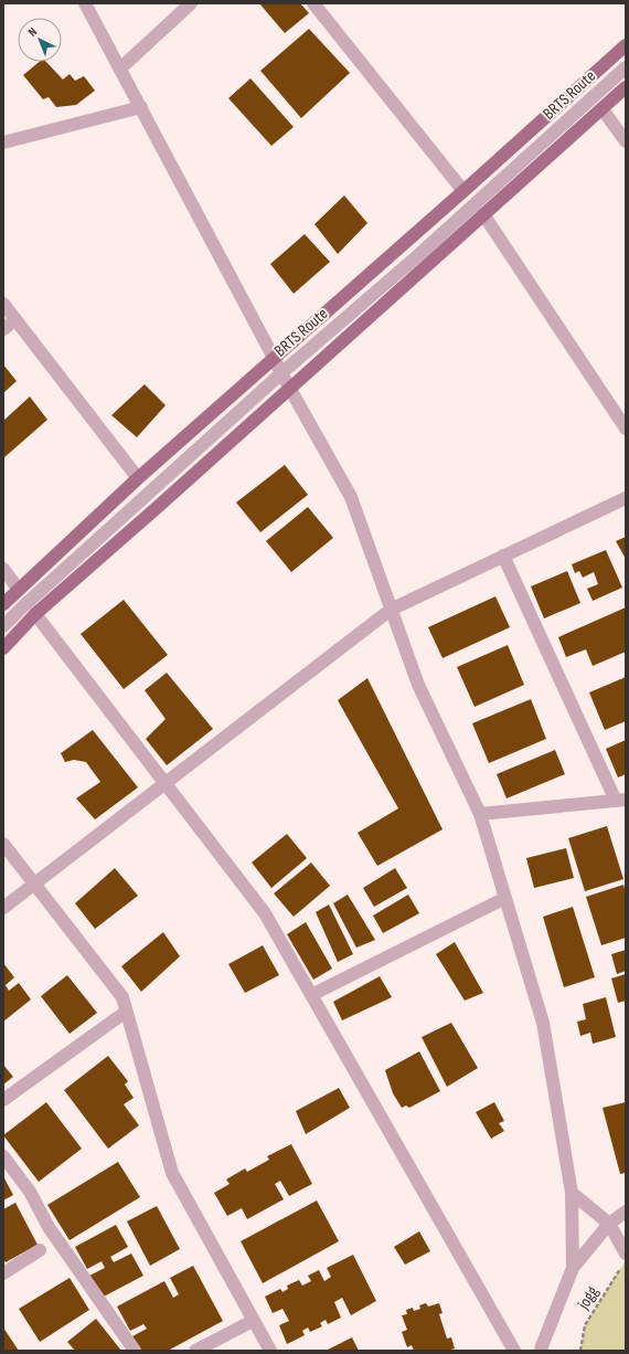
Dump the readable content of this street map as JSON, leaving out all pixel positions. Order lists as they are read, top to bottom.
{
  "streets": {
    "street": ["BRTS Route"],
    "path": ["jogg"]
  },
  "north": "top left"
}
